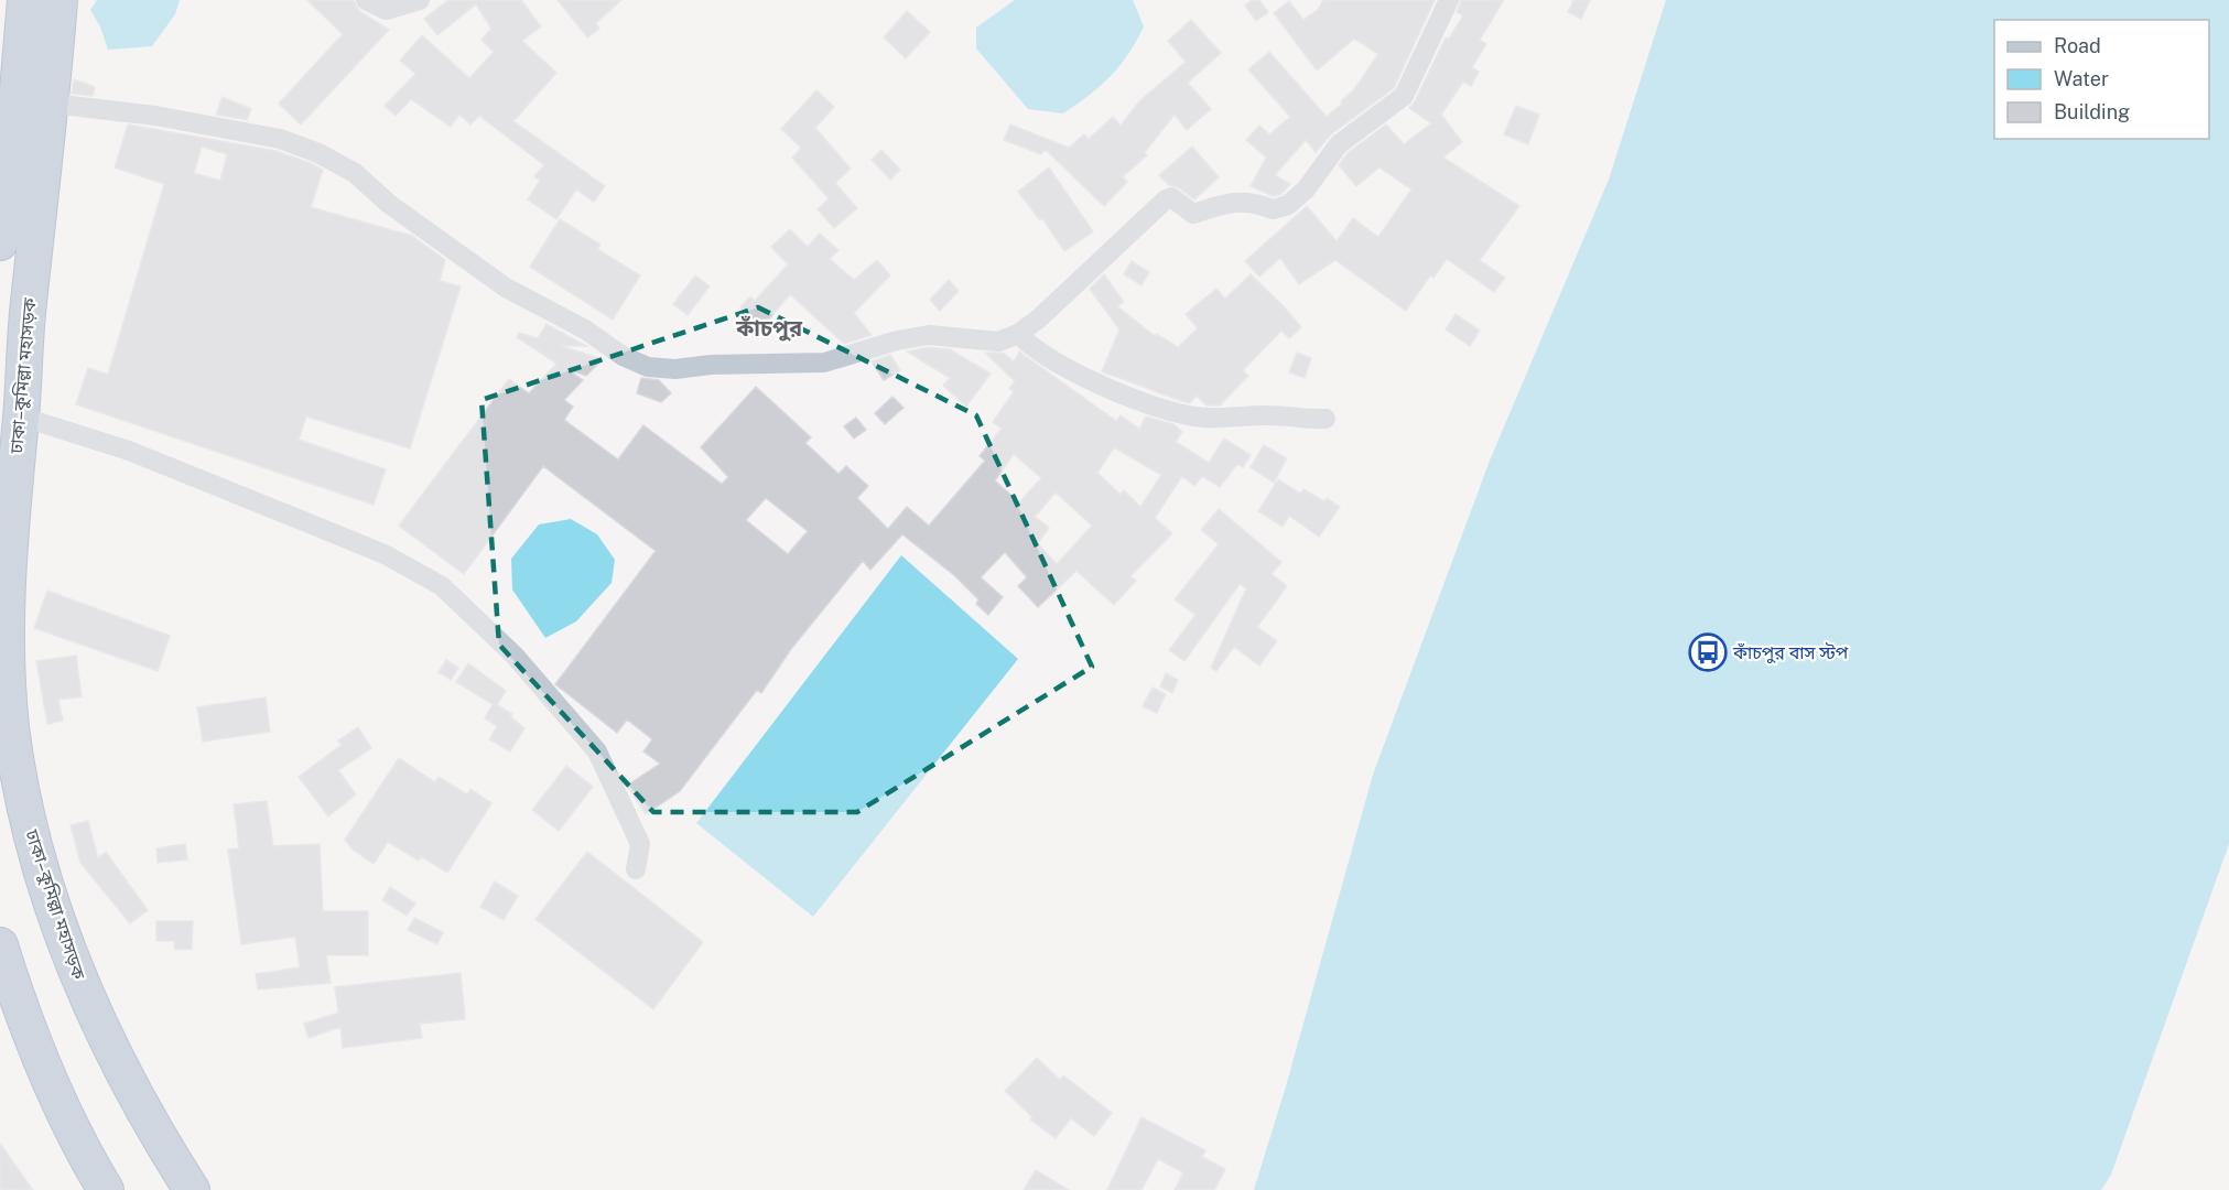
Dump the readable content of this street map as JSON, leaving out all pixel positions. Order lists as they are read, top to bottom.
{
  "streets": {
    "highway": ["ঢাকা–কুমিল্লা মহাসড়ক"]
  },
  "districts": ["কাঁচপুর"],
  "places": {
    "bus stop": ["কাঁচপুর বাস স্টপ"]
  },
  "legend": ["Road", "Water", "Building"]
}
